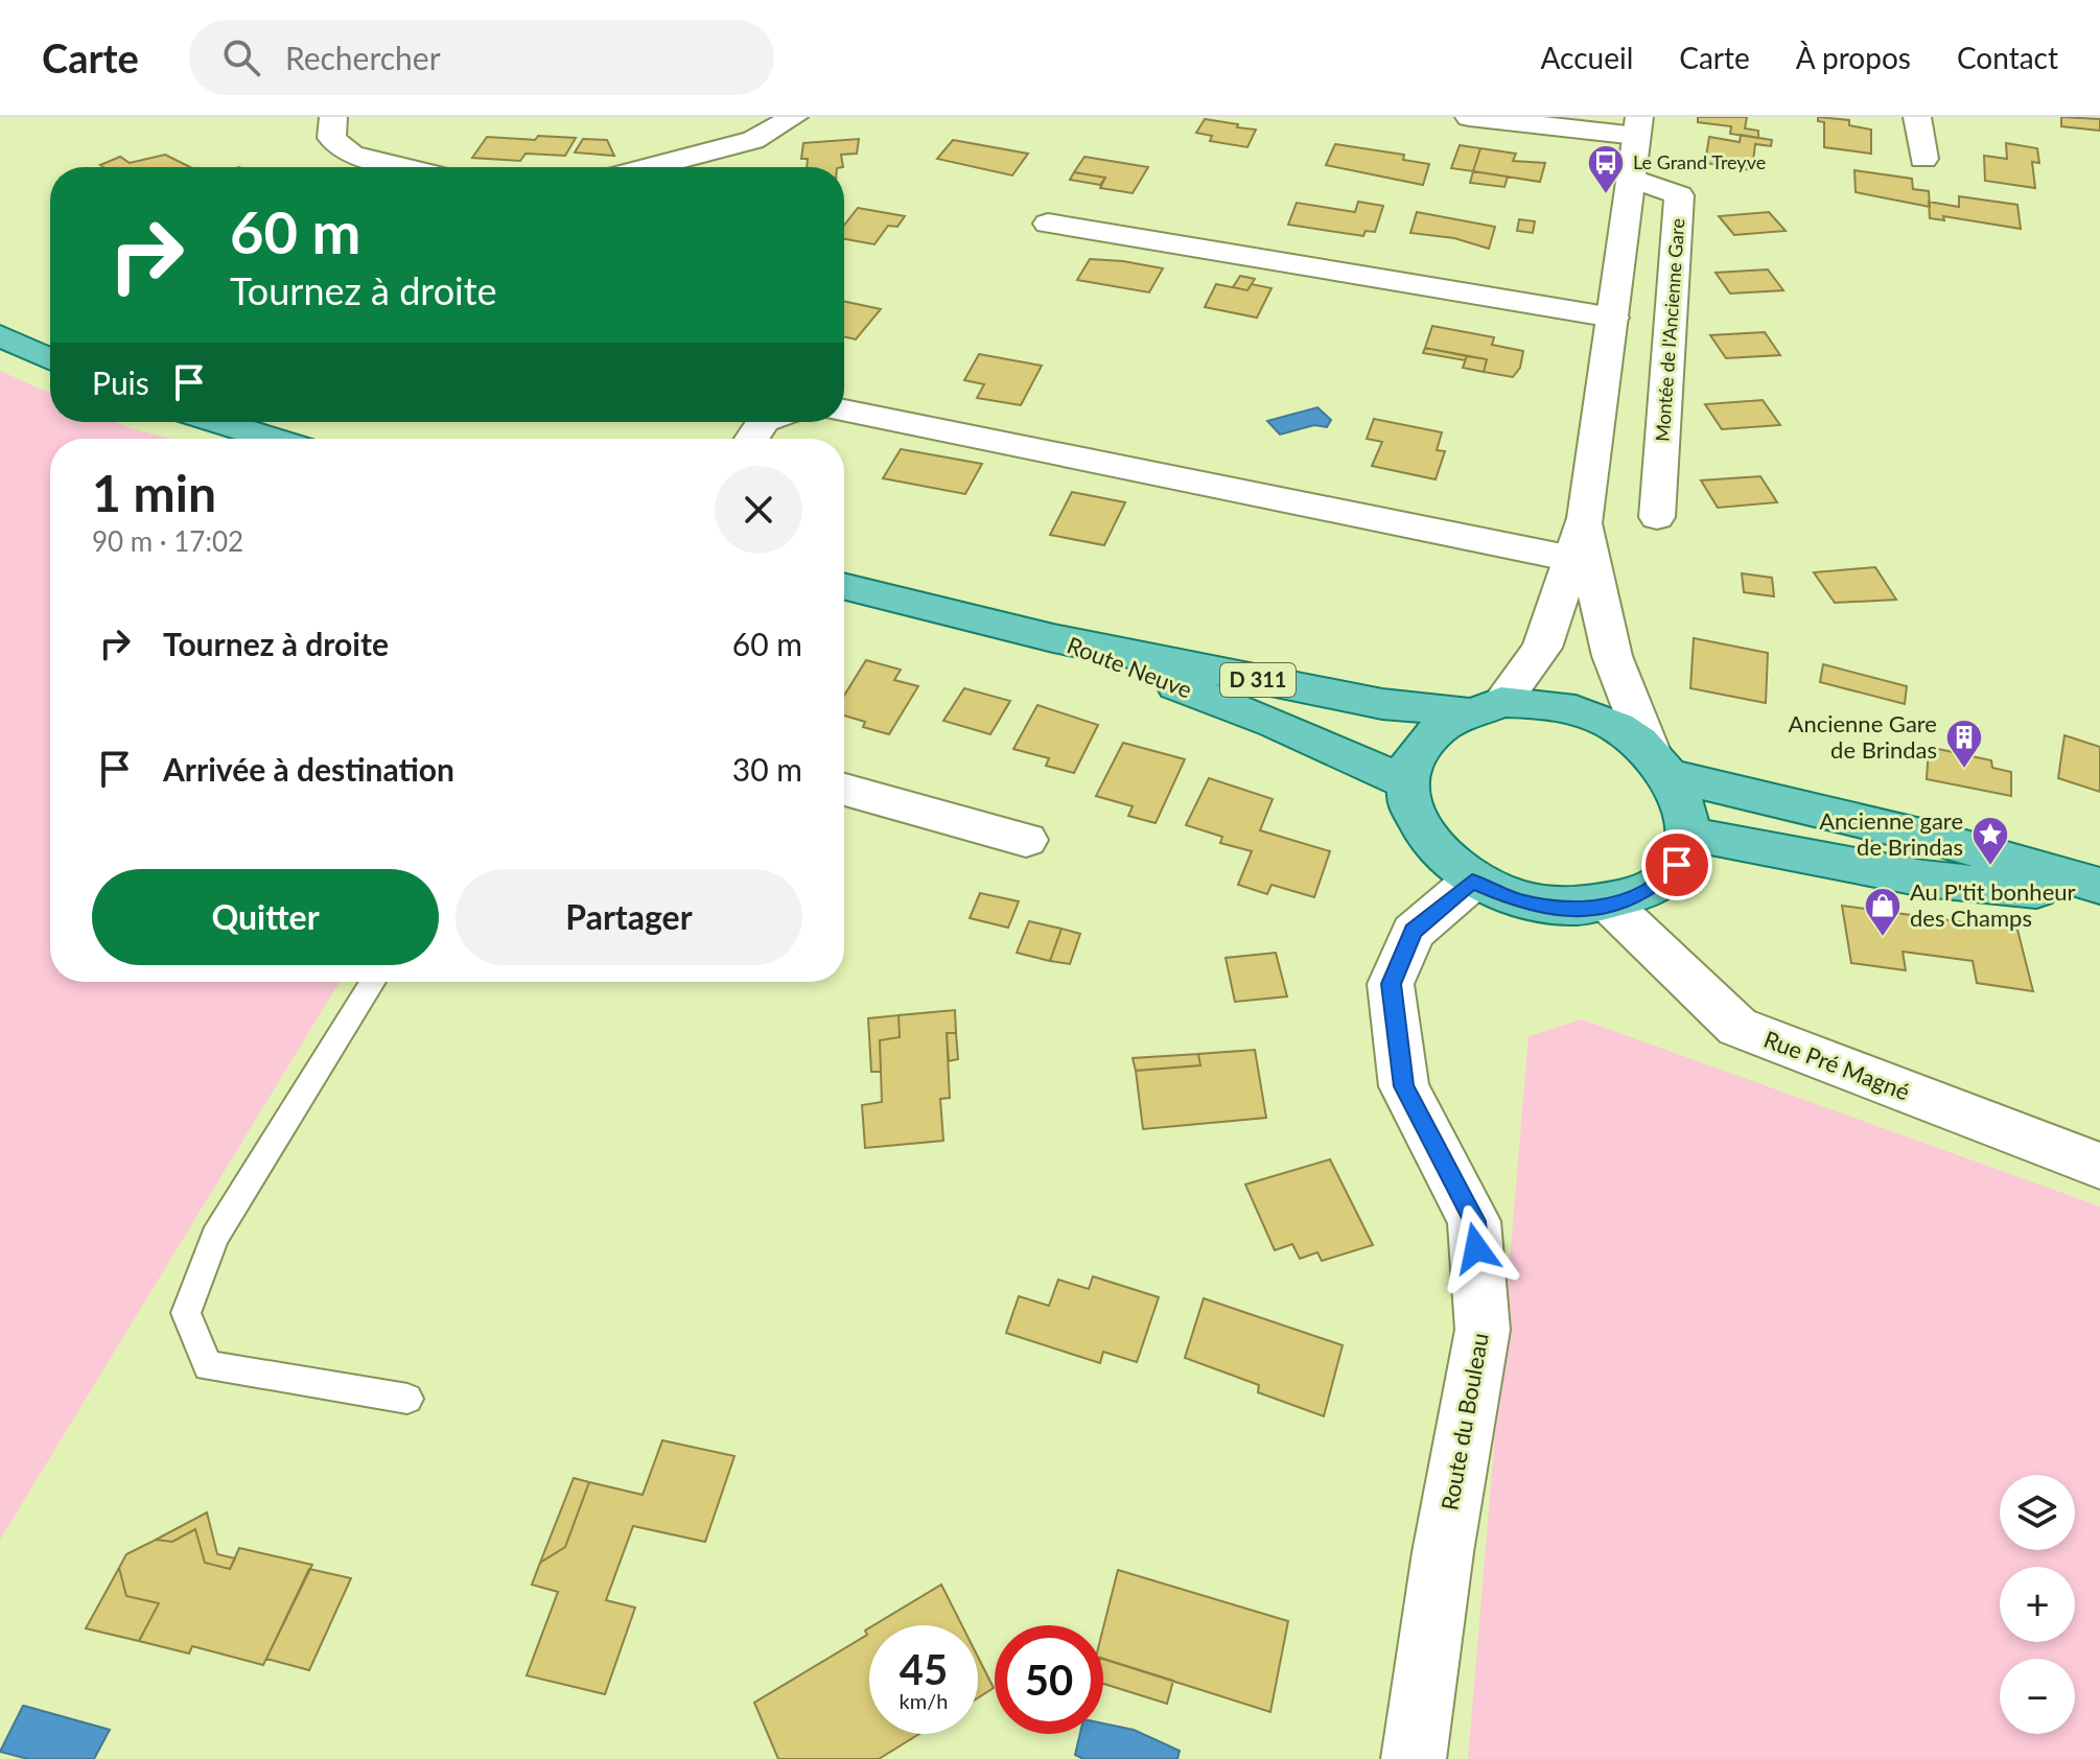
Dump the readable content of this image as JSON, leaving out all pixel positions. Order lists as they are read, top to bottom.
{
  "streets": {
    "main road": ["Route Neuve", "D 311"],
    "street": ["Montée de l'Ancienne Gare", "Rue Pré Magné", "Route du Bouleau"]
  },
  "crossings": [
    ["Route Neuve", "D 311"],
    ["Route Neuve", "Rue Pré Magné"],
    ["Route Neuve", "Route du Bouleau"],
    ["Rue Pré Magné", "Route du Bouleau"]
  ],
  "places": {
    "bus stop": ["Le Grand Treyve"],
    "building": ["Ancienne Gare de Brindas"],
    "place": ["Ancienne gare de Brindas"],
    "shop": ["Au P'tit bonheur des Champs"]
  },
  "page": {
    "header": "Carte",
    "search": "Rechercher",
    "nav": [
      "Accueil",
      "Carte",
      "À propos",
      "Contact"
    ],
    "turn": ["60 m", "Tournez à droite"],
    "then": "Puis",
    "heading": ["1 min", "90 m · 17:02"],
    "list": [
      {
        "name": "Tournez à droite",
        "value": "60 m"
      },
      {
        "name": "Arrivée à destination",
        "value": "30 m"
      }
    ],
    "buttons": ["Quitter", "Partager"],
    "map_buttons": ["+", "−"],
    "speed": "45 km/h",
    "limit": "50"
  }
}
